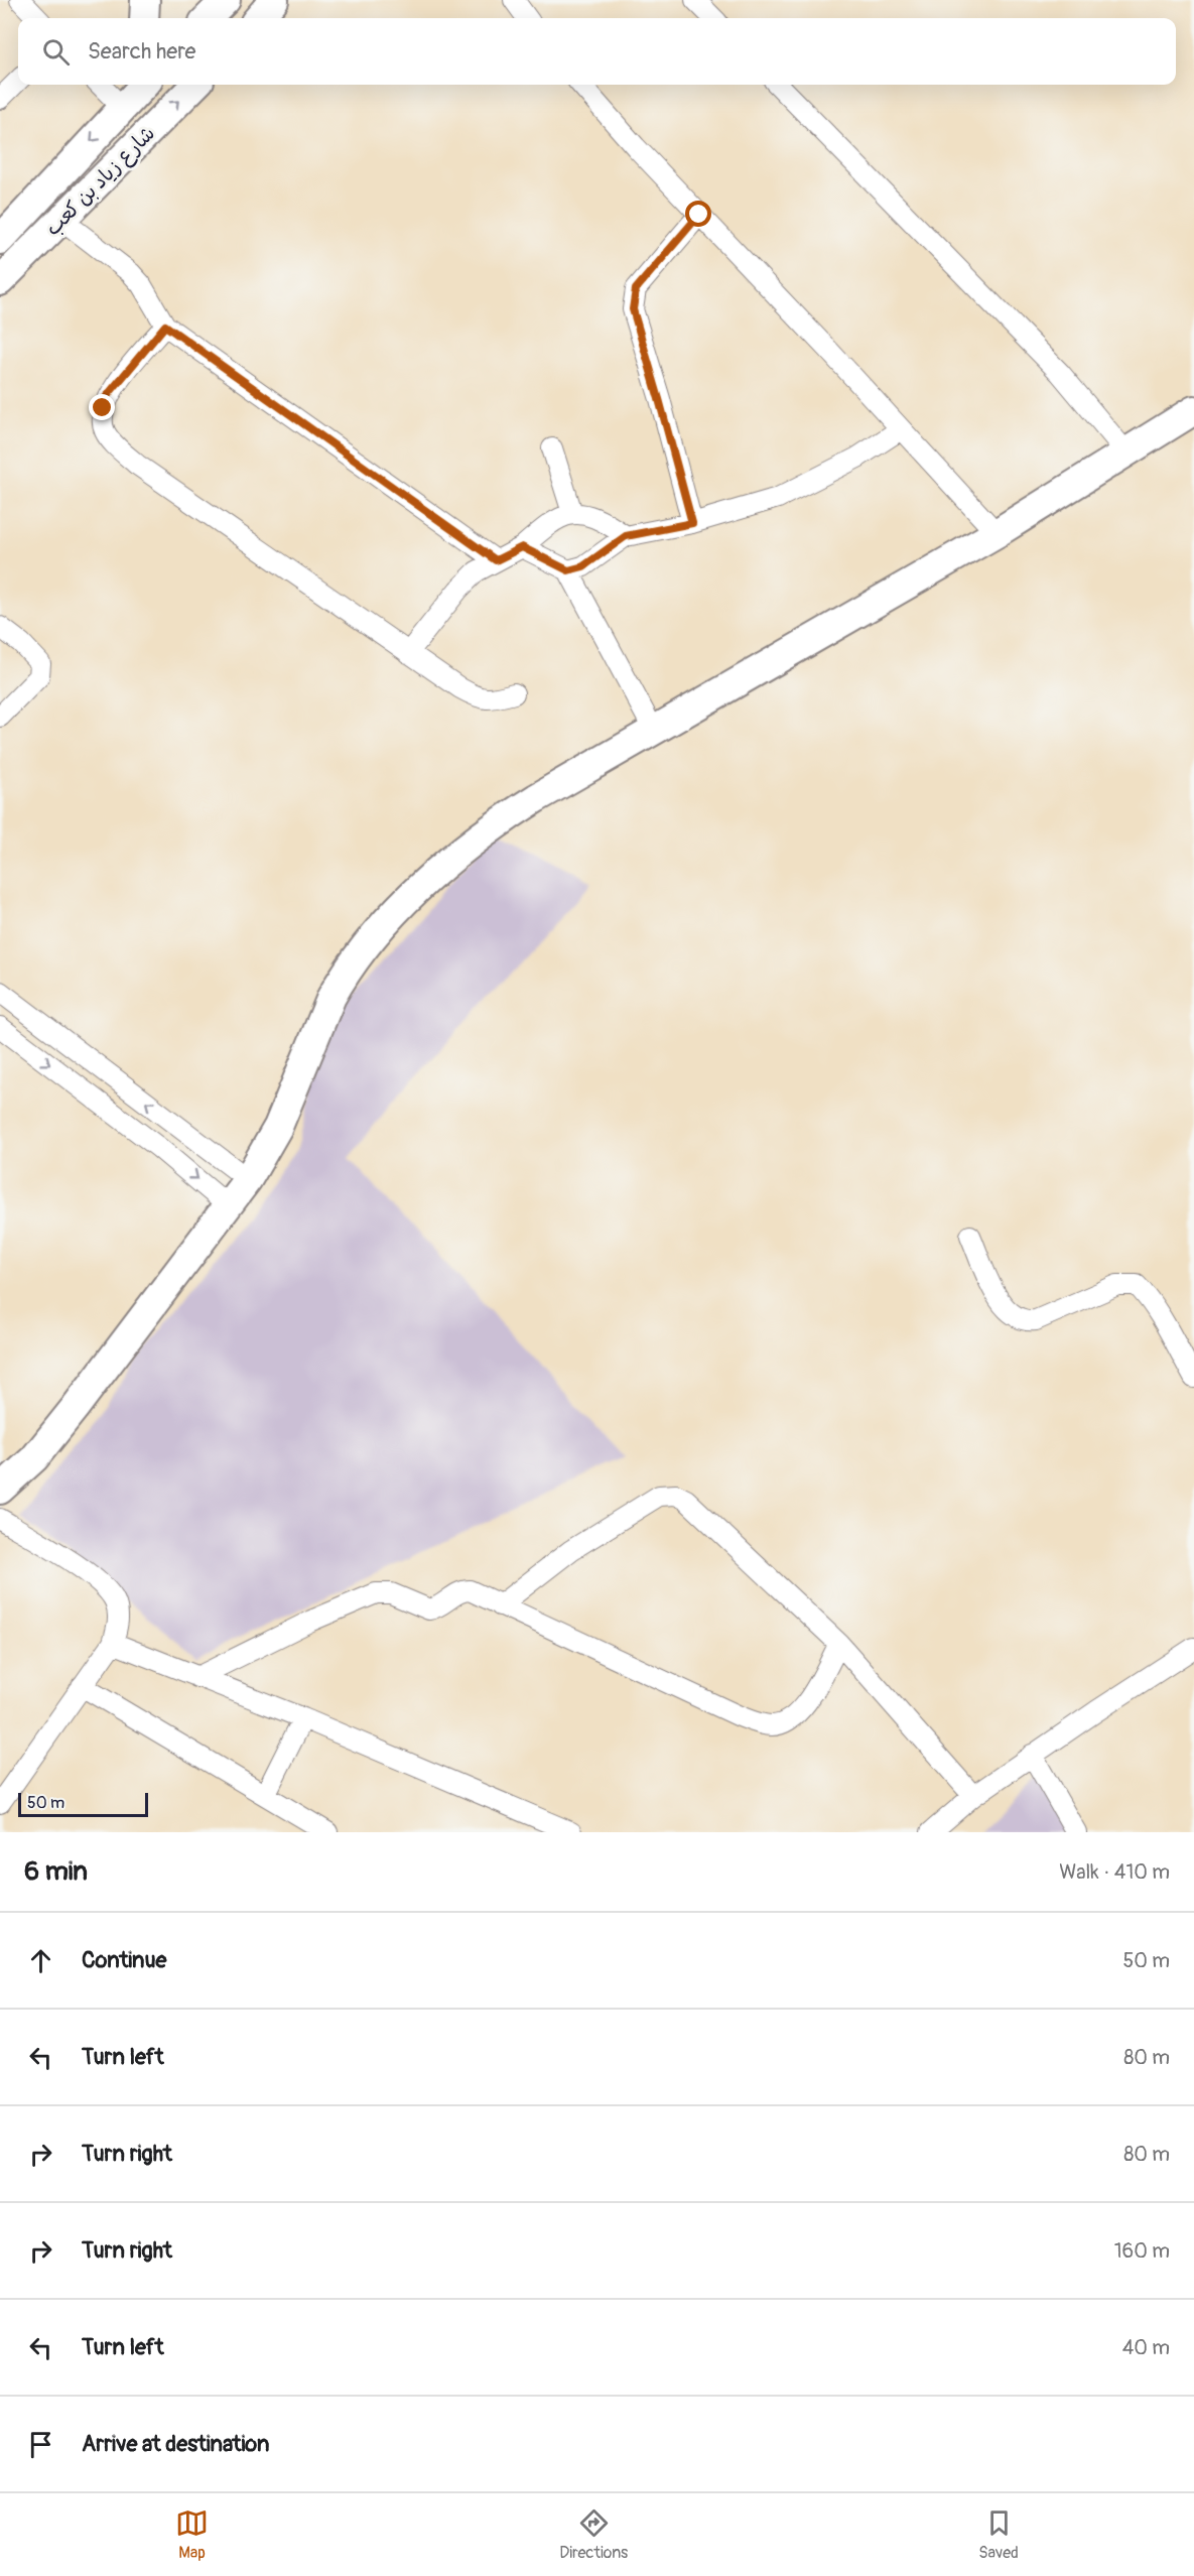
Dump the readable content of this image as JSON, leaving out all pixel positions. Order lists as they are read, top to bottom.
{
  "streets": {
    "street": ["شارع زياد بن كعب"]
  },
  "scale_bar": "50 m",
  "page": {
    "search": "Search here",
    "scale": "50 m",
    "heading": ["6 min", "Walk · 410 m"],
    "list": [
      ["Continue", "50 m"],
      ["Turn left", "80 m"],
      ["Turn right", "80 m"],
      ["Turn right", "160 m"],
      ["Turn left", "40 m"],
      "Arrive at destination"
    ],
    "nav": ["Map", "Directions", "Saved"]
  }
}
